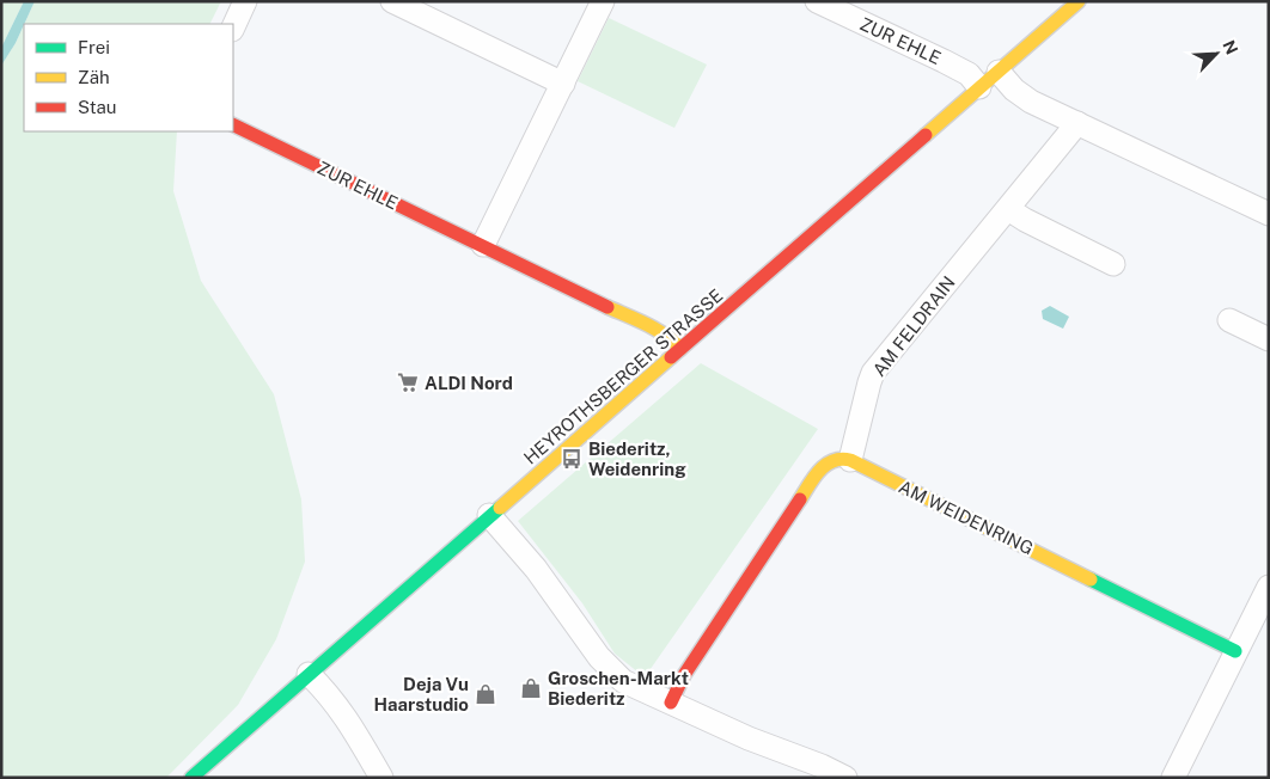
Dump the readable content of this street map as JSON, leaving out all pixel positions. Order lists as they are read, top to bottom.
{
  "streets": {
    "street": [
      "ZUR EHLE",
      "AM FELDRAIN",
      "HEYROTHSBERGER STRASSE",
      "AM WEIDENRING"
    ]
  },
  "crossings": [
    ["ZUR EHLE", "HEYROTHSBERGER STRASSE"],
    ["AM FELDRAIN", "AM WEIDENRING"]
  ],
  "places": {
    "supermarket": ["ALDI Nord"],
    "bus stop": ["Biederitz, Weidenring"],
    "shop": ["Groschen-Markt Biederitz", "Deja Vu Haarstudio"]
  },
  "legend": ["Frei", "Zäh", "Stau"],
  "north": "top right"
}
